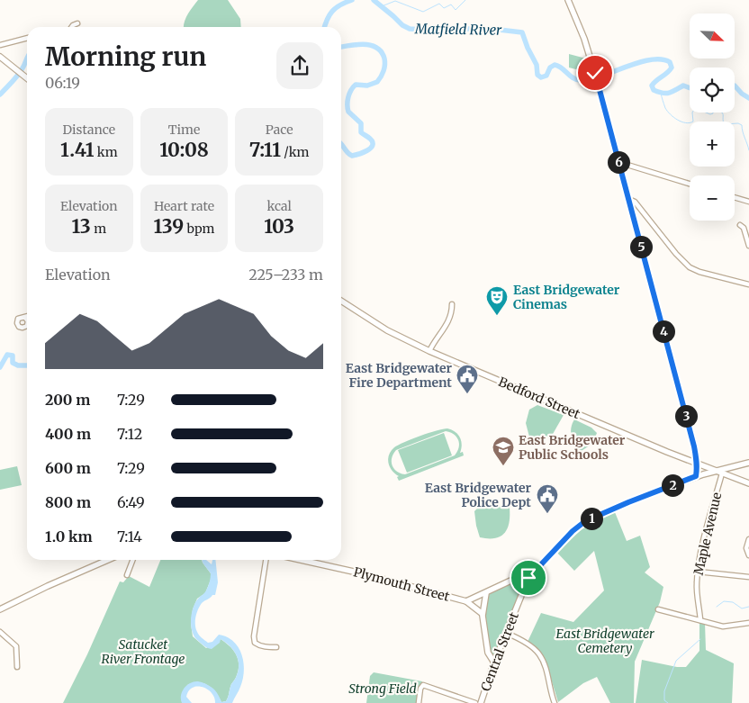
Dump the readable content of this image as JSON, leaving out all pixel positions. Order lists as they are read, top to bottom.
{
  "streets": {
    "main road": ["Bedford Street", "Plymouth Street", "Central Street"],
    "street": ["Maple Avenue"]
  },
  "crossings": [
    ["Bedford Street", "Maple Avenue"],
    ["Bedford Street", "Central Street"],
    ["Plymouth Street", "Central Street"]
  ],
  "water": ["Matfield River"],
  "parks": ["East Bridgewater Cemetery", "Satucket River Frontage", "Strong Field"],
  "places": {
    "theatre": ["East Bridgewater Cinemas"],
    "public building": ["East Bridgewater Fire Department", "East Bridgewater Police Dept"],
    "school or university": ["East Bridgewater Public Schools"]
  },
  "north": "bottom right",
  "page": {
    "map_buttons": ["+", "−"],
    "heading": ["Morning run", "06:19"],
    "stats": [
      ["Distance", "1.41 km"],
      ["Time", "10:08"],
      ["Pace", "7:11 /km"],
      ["Elevation", "13 m"],
      ["Heart rate", "139 bpm"],
      ["kcal", "103"]
    ],
    "pins": [
      "6",
      "5",
      "4",
      "3",
      "2",
      "1"
    ],
    "chart": ["Elevation", "225–233 m"],
    "list": [
      {
        "name": "200 m",
        "note": "7:29"
      },
      {
        "name": "400 m",
        "note": "7:12"
      },
      {
        "name": "600 m",
        "note": "7:29"
      },
      {
        "name": "800 m",
        "note": "6:49"
      },
      {
        "name": "1.0 km",
        "note": "7:14"
      }
    ]
  }
}
